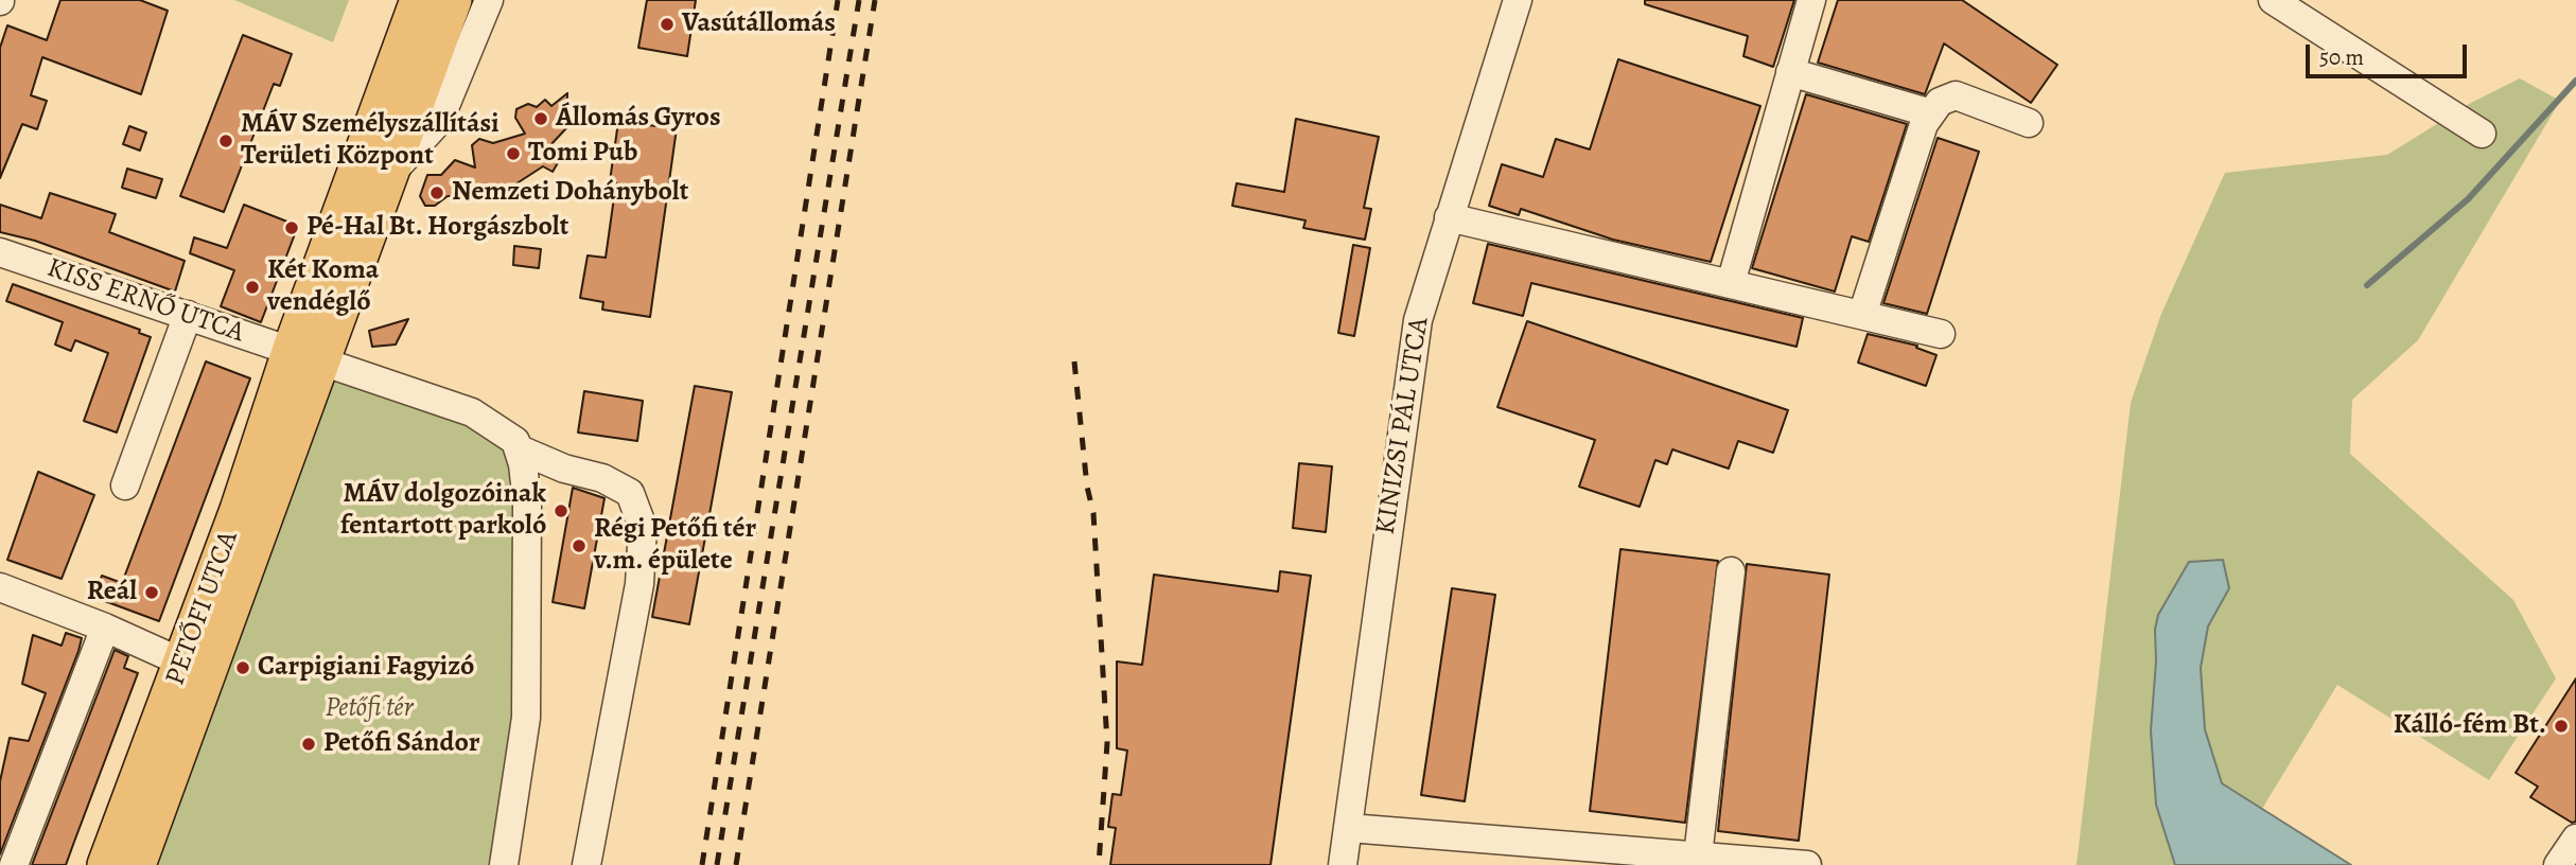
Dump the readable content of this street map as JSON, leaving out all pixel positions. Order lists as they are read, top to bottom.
{
  "streets": {
    "main road": ["PETŐFI UTCA"],
    "street": ["KISS ERNŐ UTCA", "KINIZSI PÁL UTCA"]
  },
  "crossings": [
    ["KISS ERNŐ UTCA", "PETŐFI UTCA"]
  ],
  "parks": ["Petőfi tér"],
  "places": [
    "Vasútállomás",
    "Állomás Gyros",
    "MÁV Személyszállítási Területi Központ",
    "Tomi Pub",
    "Nemzeti Dohánybolt",
    "Pé-Hal Bt. Horgászbolt",
    "Két Koma vendéglő",
    "MÁV dolgozóinak fentartott parkoló",
    "Régi Petőfi tér v.m. épülete",
    "Reál",
    "Carpigiani Fagyizó",
    "Kálló-fém Bt.",
    "Petőfi Sándor"
  ],
  "scale_bar": "50 m"
}
